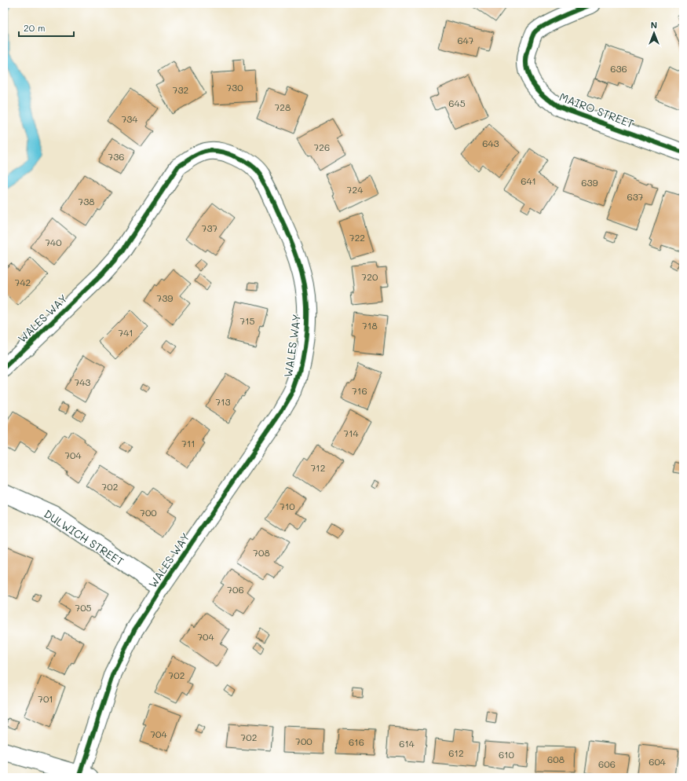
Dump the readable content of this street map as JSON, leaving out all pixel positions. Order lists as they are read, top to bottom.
{
  "streets": {
    "street": ["MAIRO STREET", "WALES WAY", "DULWICH STREET"]
  },
  "crossings": [
    ["WALES WAY", "DULWICH STREET"]
  ],
  "house_numbers": [
    "647",
    "636",
    "730",
    "732",
    "645",
    "728",
    "734",
    "643",
    "726",
    "736",
    "641",
    "639",
    "724",
    "637",
    "738",
    "737",
    "722",
    "740",
    "720",
    "742",
    "739",
    "715",
    "718",
    "741",
    "743",
    "716",
    "713",
    "714",
    "711",
    "704",
    "712",
    "702",
    "710",
    "700",
    "708",
    "706",
    "705",
    "704",
    "702",
    "701",
    "704",
    "702",
    "700",
    "616",
    "614",
    "612",
    "610",
    "608",
    "604",
    "606"
  ],
  "scale_bar": "20 m",
  "north": "top"
}
